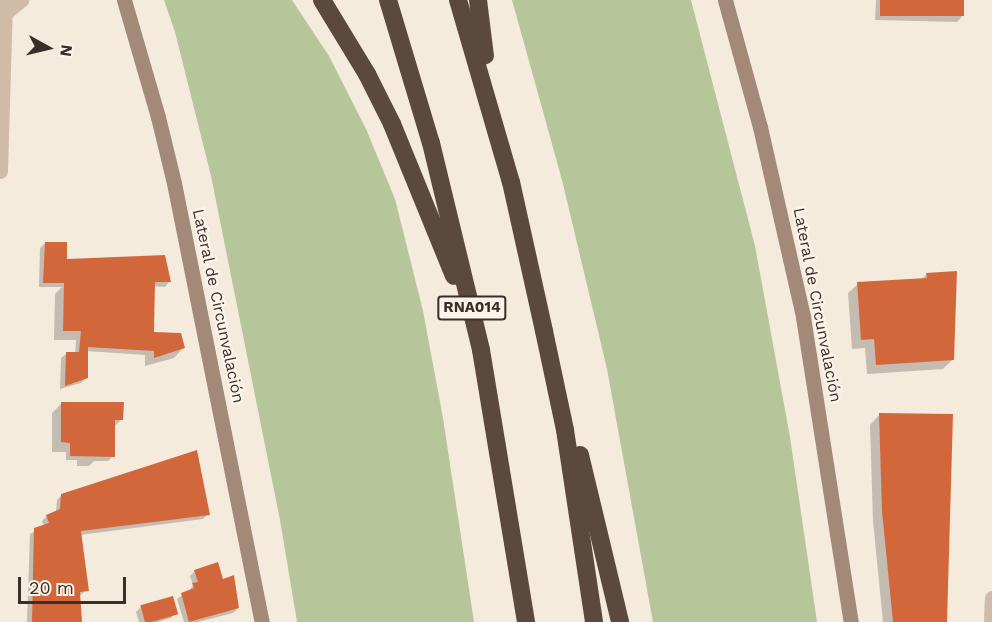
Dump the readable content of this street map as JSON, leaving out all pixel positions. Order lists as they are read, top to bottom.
{
  "streets": {
    "highway": ["RNA014"],
    "street": ["Lateral de Circunvalación"]
  },
  "scale_bar": "20 m",
  "north": "right"
}
